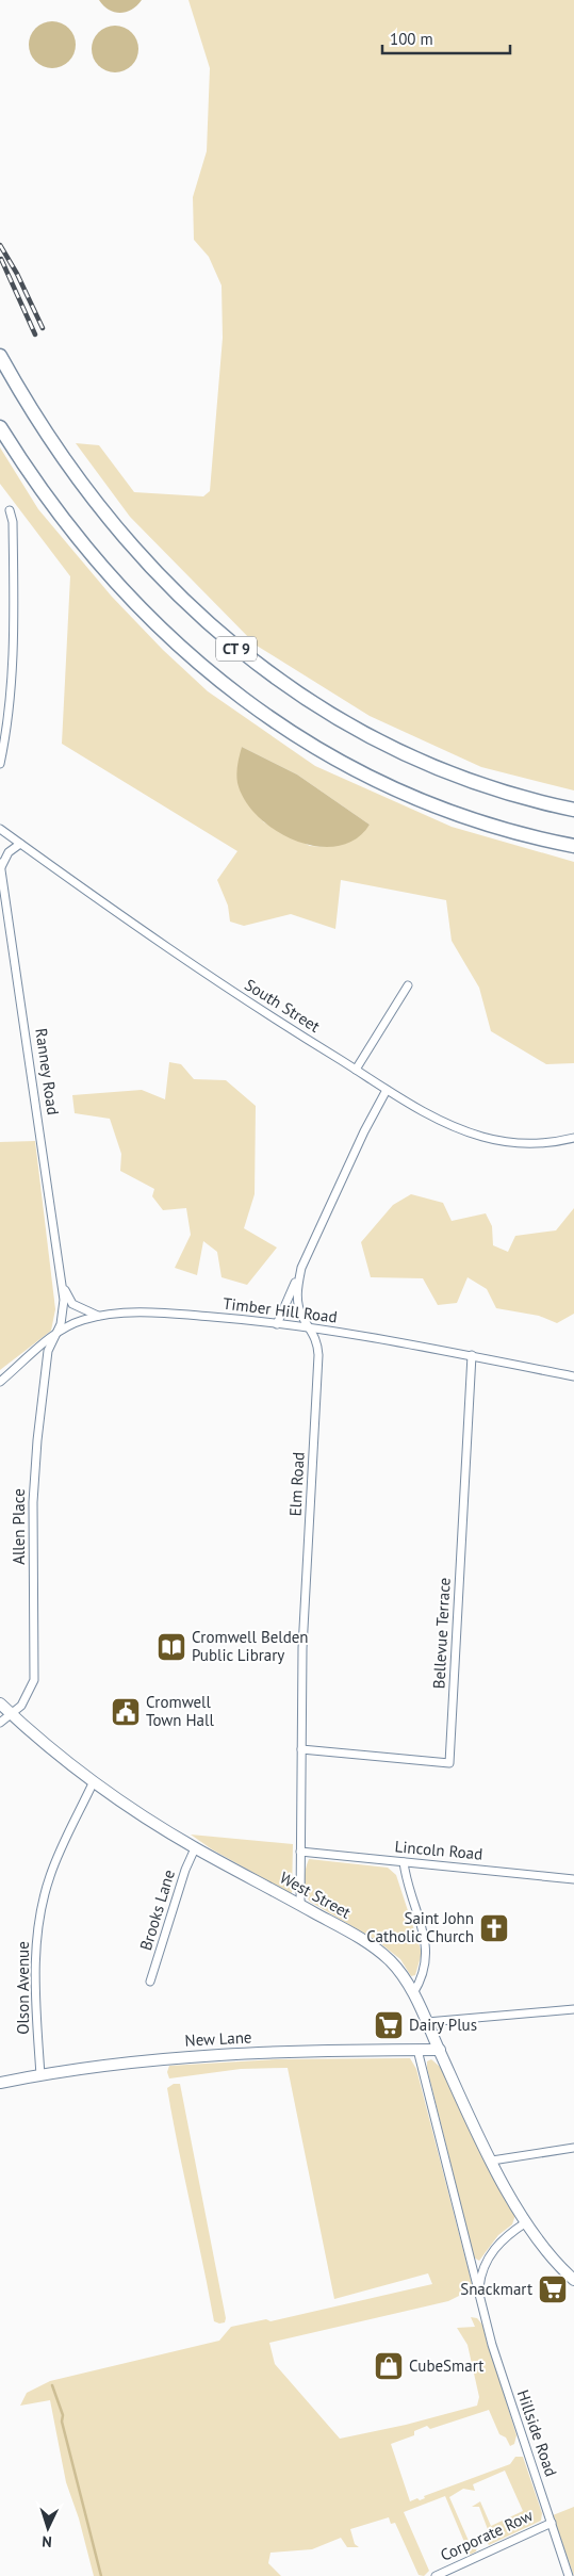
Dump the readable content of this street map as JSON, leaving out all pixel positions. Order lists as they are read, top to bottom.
{
  "streets": {
    "highway": ["CT 9"],
    "main road": ["West Street", "New Lane"],
    "street": [
      "South Street",
      "Ranney Road",
      "Timber Hill Road",
      "Elm Road",
      "Allen Place",
      "Bellevue Terrace",
      "Lincoln Road",
      "Brooks Lane",
      "Olson Avenue",
      "Hillside Road",
      "Corporate Row"
    ]
  },
  "crossings": [
    ["South Street", "Ranney Road"],
    ["South Street", "Elm Road"],
    ["Ranney Road", "Timber Hill Road"],
    ["Ranney Road", "Allen Place"],
    ["Timber Hill Road", "Elm Road"],
    ["Timber Hill Road", "Allen Place"],
    ["Timber Hill Road", "Bellevue Terrace"],
    ["Elm Road", "Bellevue Terrace"],
    ["Elm Road", "Lincoln Road"],
    ["Elm Road", "West Street"],
    ["Allen Place", "West Street"],
    ["West Street", "Brooks Lane"],
    ["West Street", "Olson Avenue"],
    ["West Street", "New Lane"],
    ["West Street", "Hillside Road"],
    ["Olson Avenue", "New Lane"],
    ["New Lane", "Hillside Road"],
    ["Hillside Road", "Corporate Row"]
  ],
  "places": {
    "library": ["Cromwell Belden Public Library"],
    "public building": ["Cromwell Town Hall"],
    "church": ["Saint John Catholic Church"],
    "supermarket": ["Dairy Plus", "Snackmart"],
    "shop": ["CubeSmart"]
  },
  "scale_bar": "100 m",
  "north": "bottom"
}
